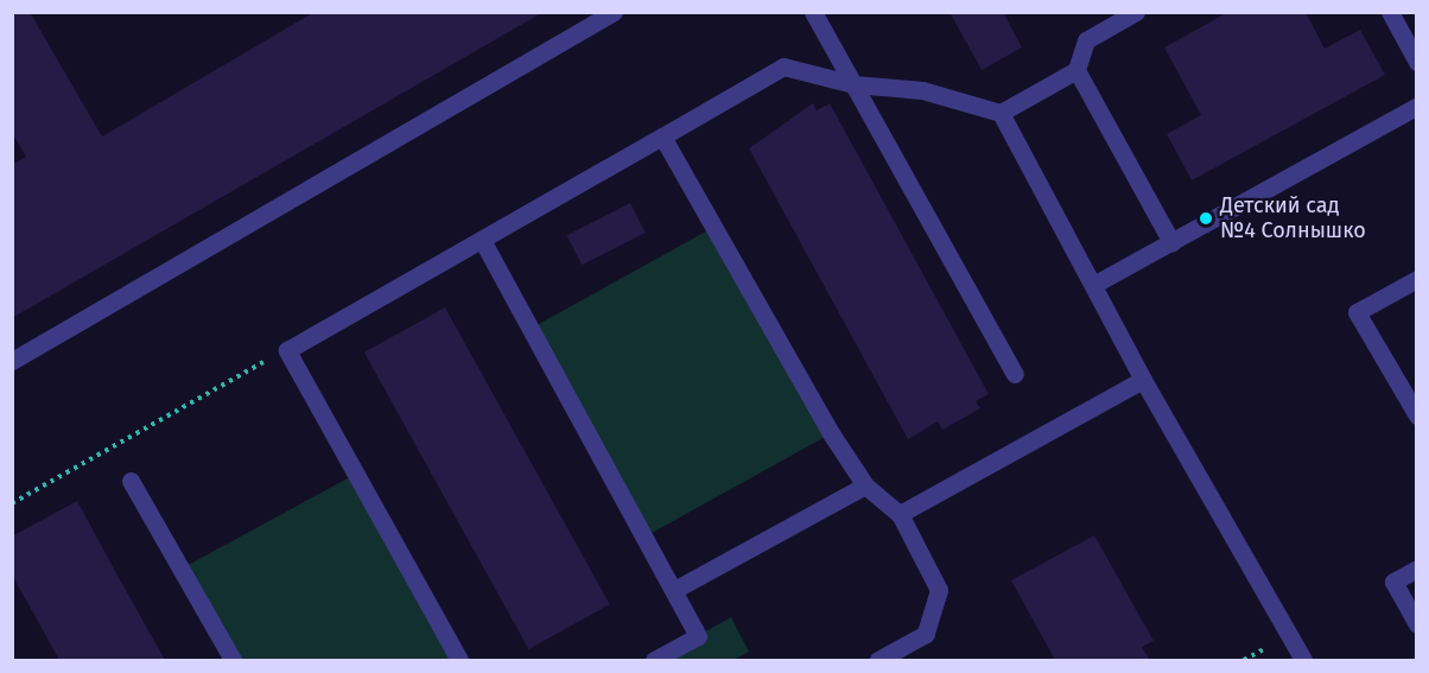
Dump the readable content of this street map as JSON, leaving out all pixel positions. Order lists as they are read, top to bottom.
{
  "places": ["Детский сад №4 Солнышко"]
}
